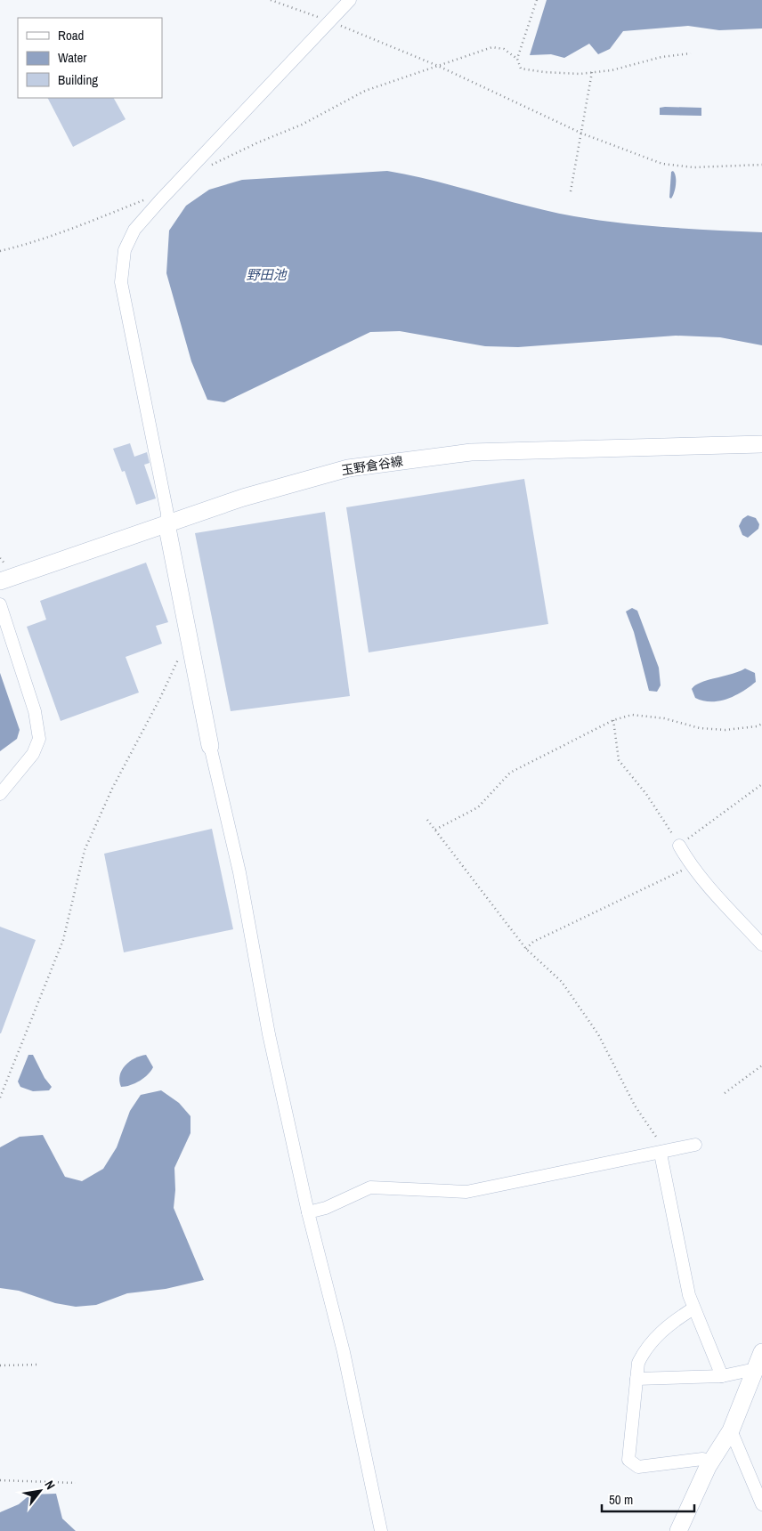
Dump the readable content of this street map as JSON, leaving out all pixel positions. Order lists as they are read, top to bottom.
{
  "streets": {
    "main road": ["玉野倉谷線"]
  },
  "water": ["野田池"],
  "legend": ["Road", "Water", "Building"],
  "scale_bar": "50 m",
  "north": "top right"
}
